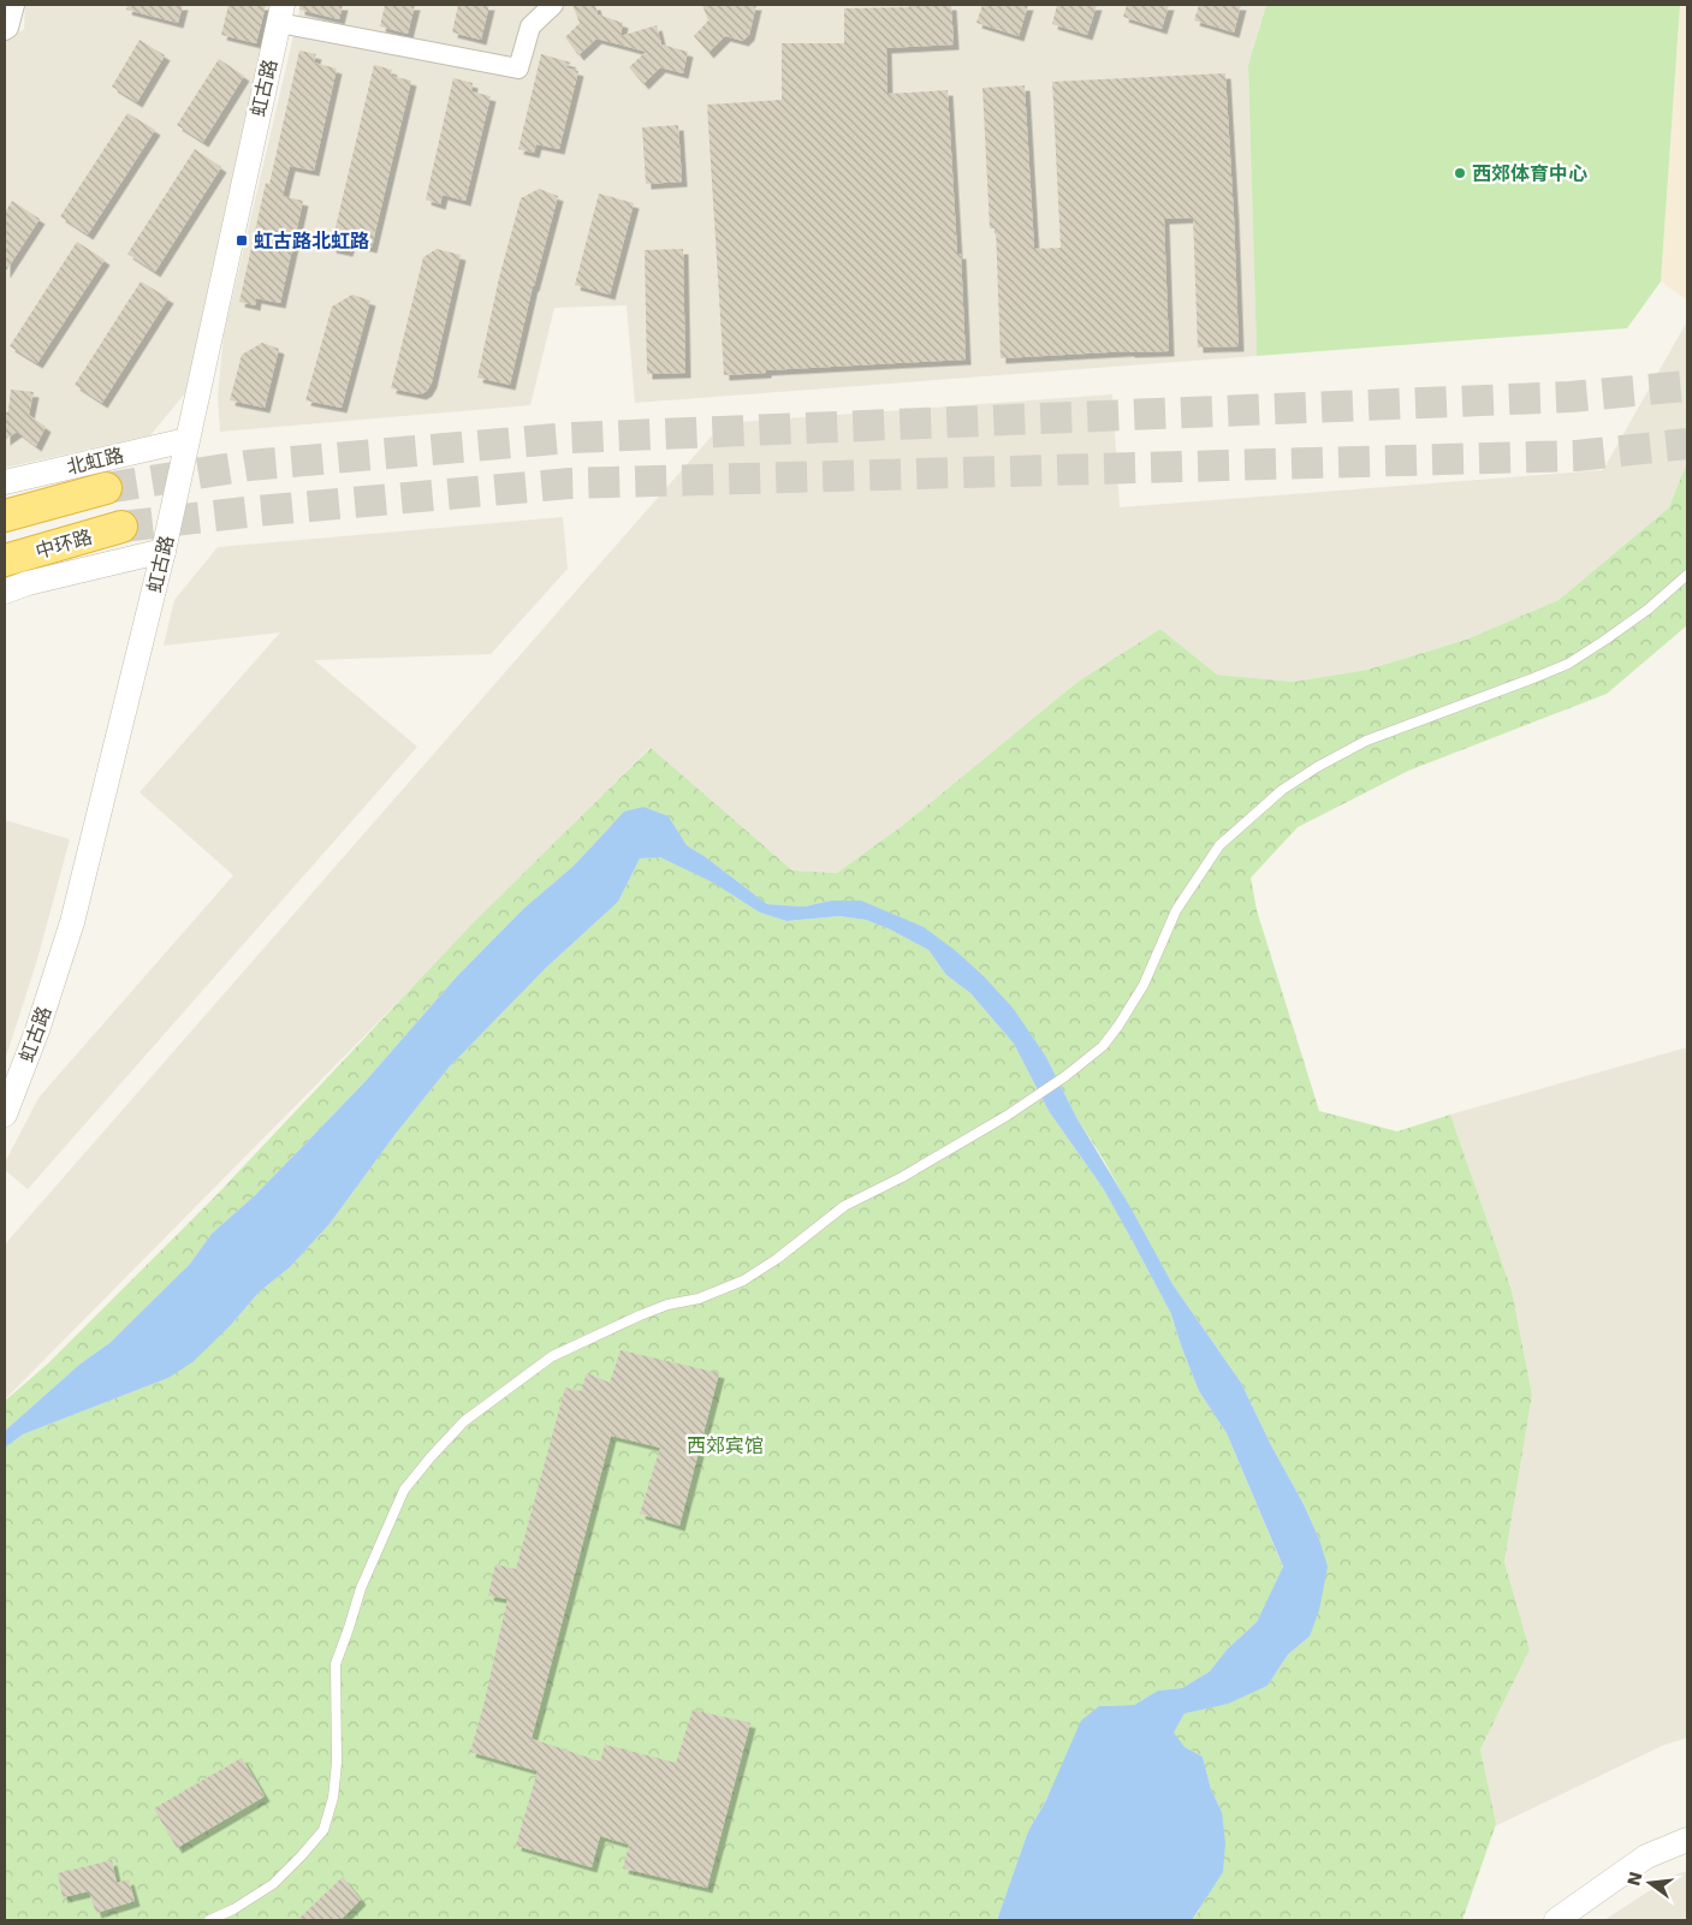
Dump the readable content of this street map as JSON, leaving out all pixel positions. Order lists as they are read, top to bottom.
{
  "streets": {
    "highway": ["中环路"],
    "street": ["虹古路", "北虹路"]
  },
  "crossings": [
    ["虹古路", "北虹路"]
  ],
  "parks": ["西郊宾馆"],
  "places": {
    "other": ["西郊体育中心"],
    "transit": ["虹古路北虹路"]
  },
  "north": "left"
}
